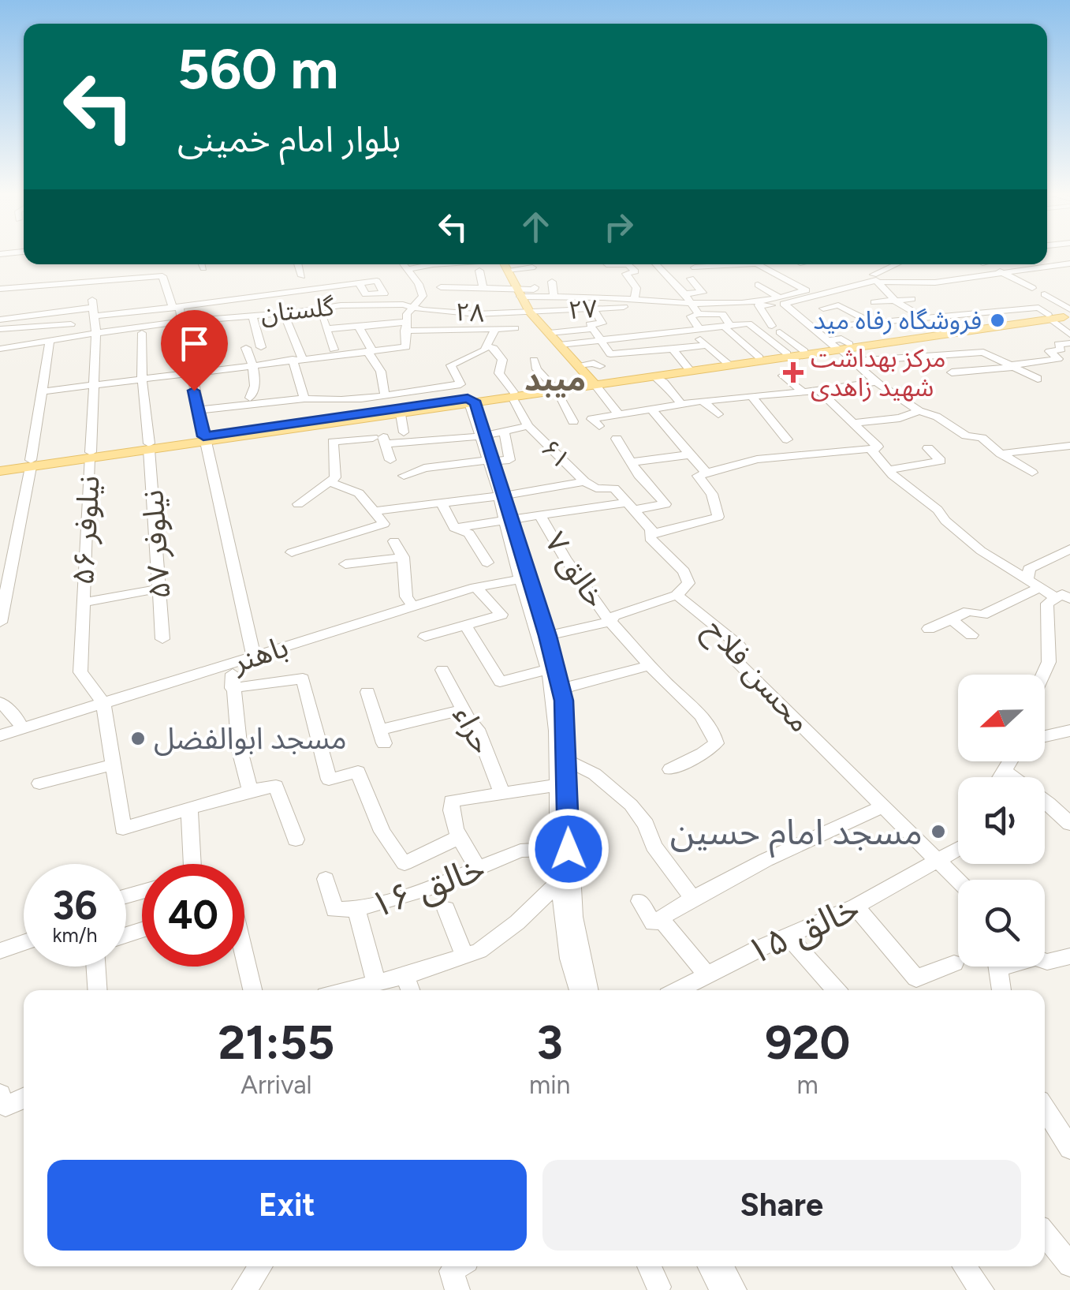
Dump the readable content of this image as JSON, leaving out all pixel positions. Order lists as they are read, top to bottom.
{
  "streets": {
    "street": [
      "۲۷",
      "گلستان",
      "۲۸",
      "۶۱",
      "نیلوفر ۵۶",
      "نیلوفر ۵۷",
      "خالق ۷",
      "باهنر",
      "محسن فلاح",
      "حراء",
      "خالق ۱۶",
      "خالق ۱۵"
    ]
  },
  "crossings": [
    ["۲۷", "۲۸"],
    ["گلستان", "۲۸"],
    ["گلستان", "نیلوفر ۵۶"],
    ["۶۱", "محسن فلاح"],
    ["نیلوفر ۵۶", "باهنر"],
    ["محسن فلاح", "خالق ۱۵"]
  ],
  "districts": ["میبد"],
  "places": {
    "other": ["فروشگاه رفاه مید", "مسجد ابوالفضل", "مسجد امام حسین"],
    "health": ["مرکز بهداشت شهید زاهدی"]
  },
  "north": "left",
  "page": {
    "turn": ["560 m", "بلوار امام خمینی"],
    "speed": "36 km/h",
    "limit": "40",
    "eta": [
      "21:55",
      "Arrival",
      "3",
      "min",
      "920",
      "m"
    ],
    "buttons": ["Exit", "Share"]
  }
}
